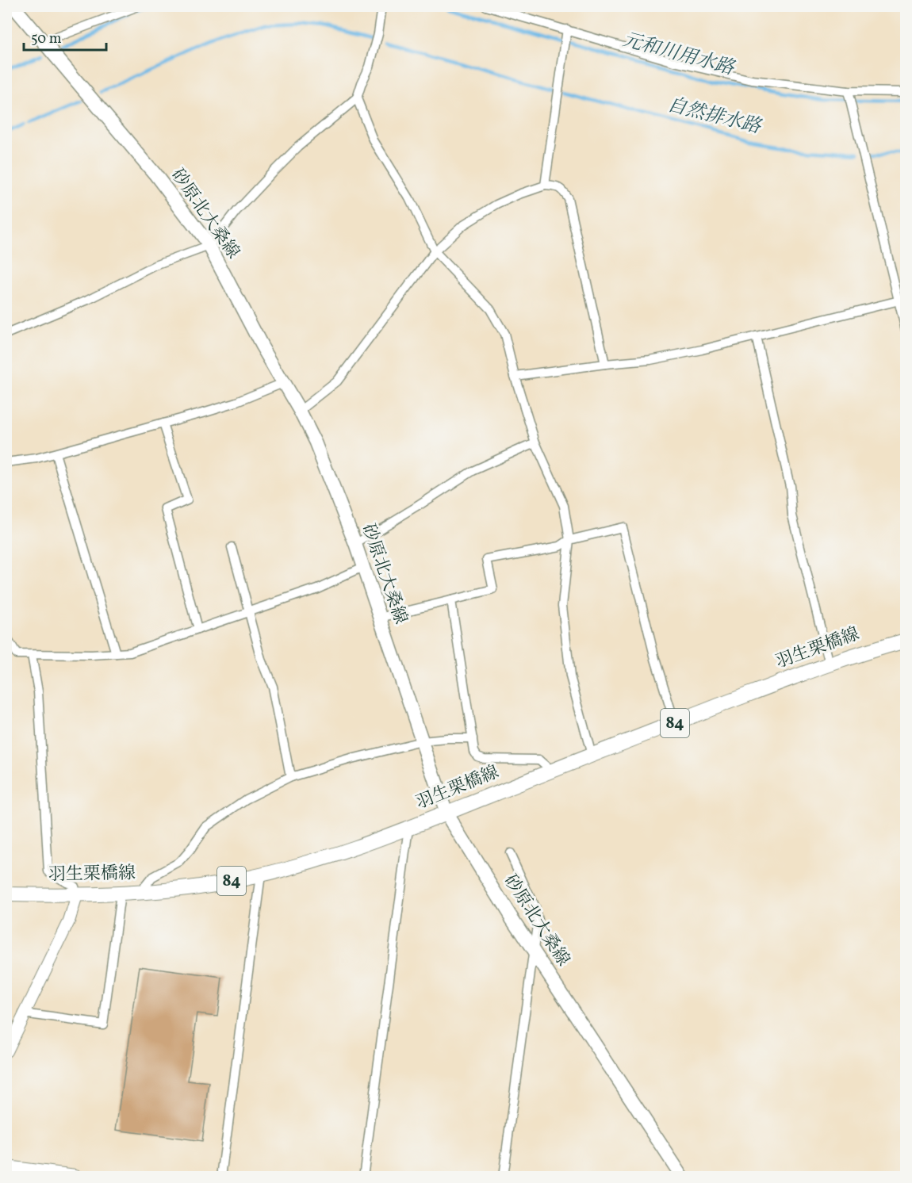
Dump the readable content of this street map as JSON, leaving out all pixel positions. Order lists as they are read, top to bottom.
{
  "streets": {
    "main road": ["砂原北大桑線", "羽生栗橋線", "84"]
  },
  "crossings": [
    ["砂原北大桑線", "羽生栗橋線"]
  ],
  "water": ["元和川用水路", "自然排水路"],
  "scale_bar": "50 m"
}
